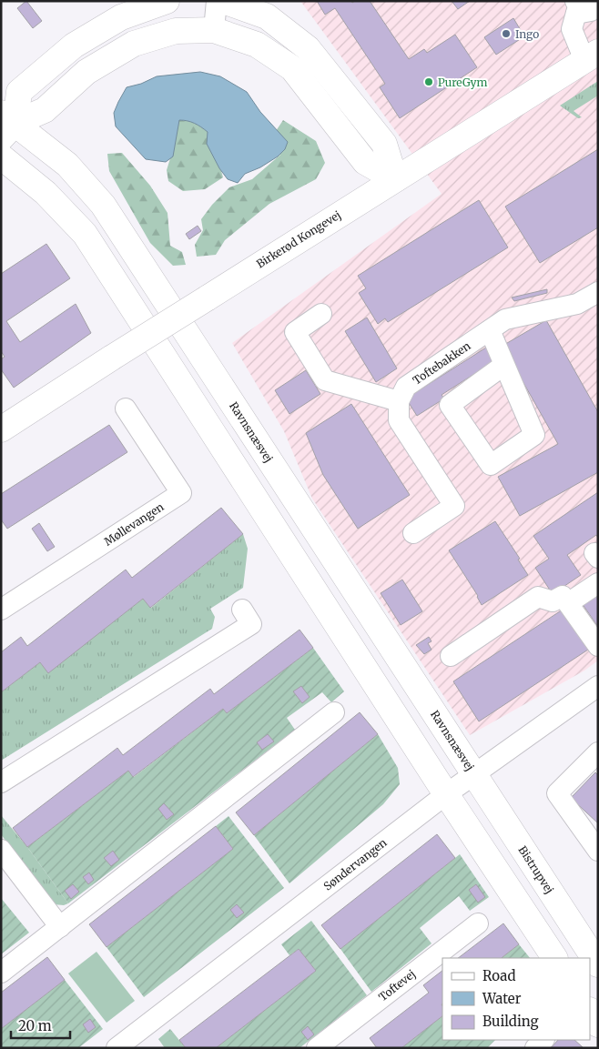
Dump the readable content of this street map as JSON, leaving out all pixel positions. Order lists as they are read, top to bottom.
{
  "streets": {
    "main road": ["Birkerød Kongevej", "Ravnsnæsvej", "Bistrupvej"],
    "street": [
      "Toftebakken",
      "Møllevangen",
      "Søndervangen",
      "Toftevej"
    ]
  },
  "crossings": [
    ["Ravnsnæsvej", "Søndervangen"],
    ["Ravnsnæsvej", "Bistrupvej"],
    ["Søndervangen", "Bistrupvej"]
  ],
  "places": ["Ingo", "PureGym"],
  "legend": ["Road", "Water", "Building"],
  "scale_bar": "20 m"
}
